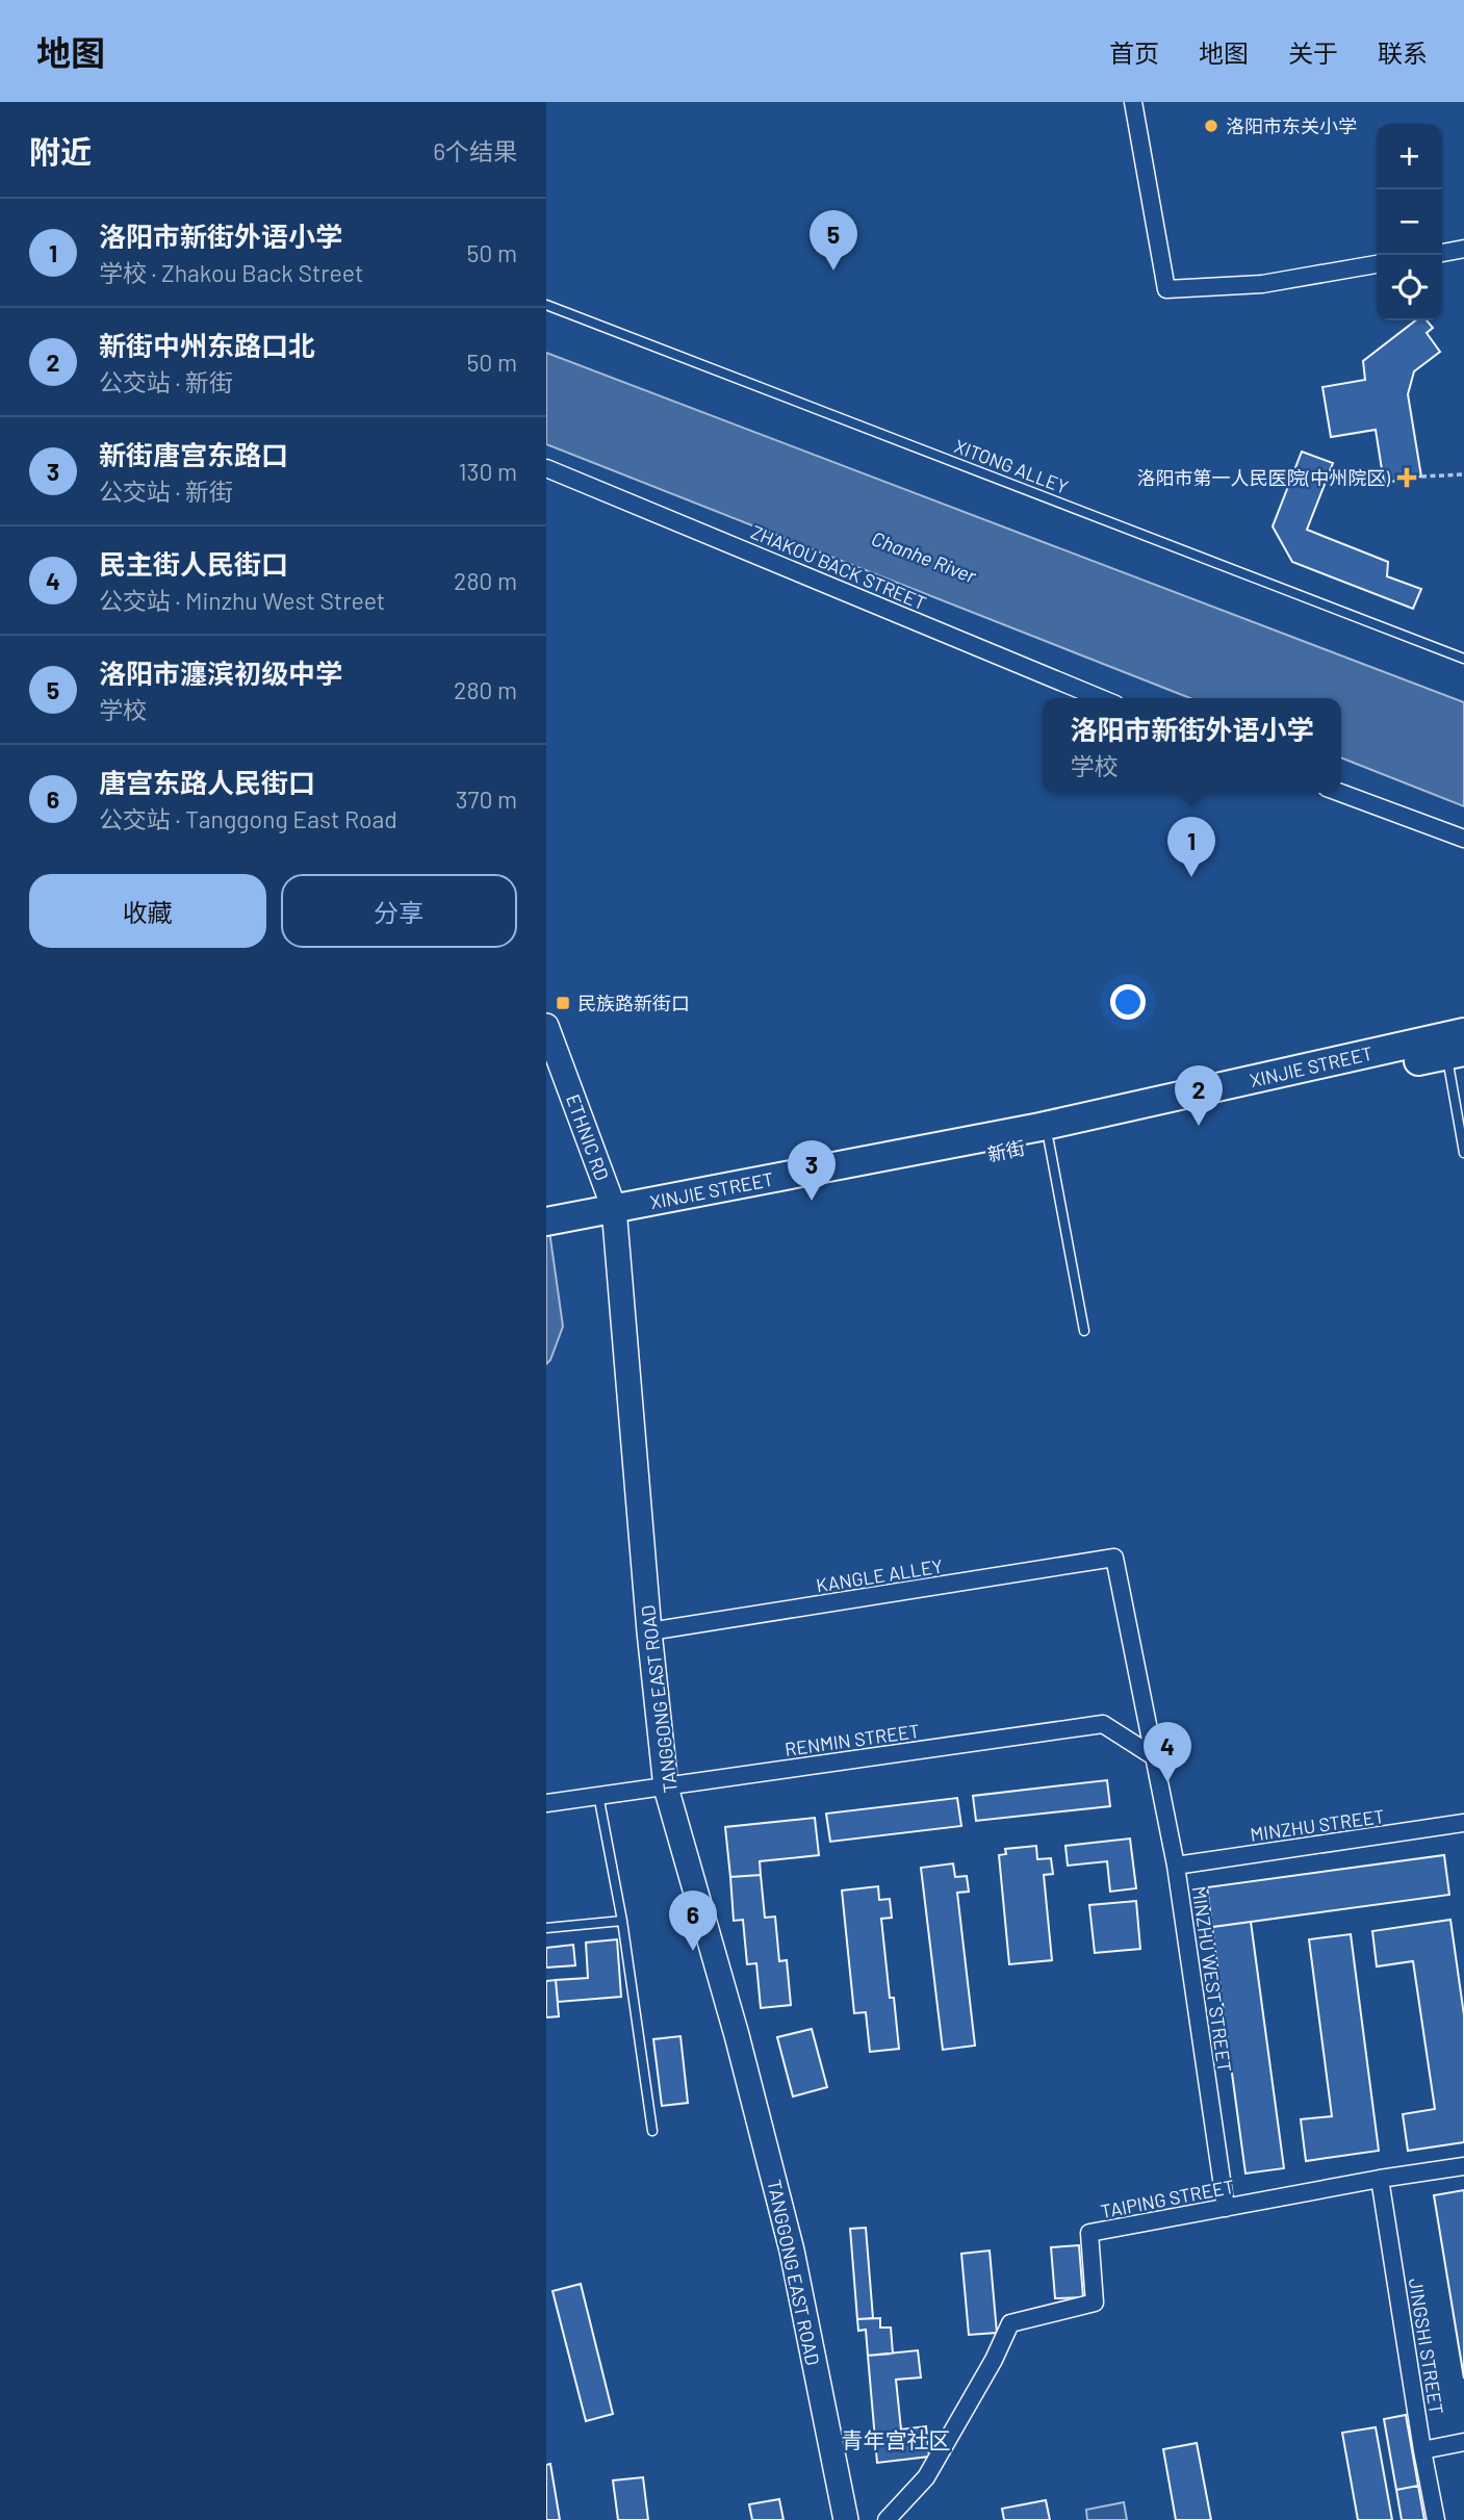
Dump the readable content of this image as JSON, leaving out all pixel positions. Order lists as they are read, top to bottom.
{
  "streets": {
    "main road": ["XINJIE STREET", "新街"],
    "street": [
      "ZHAKOU BACK STREET",
      "ETHNIC RD",
      "KANGLE ALLEY",
      "TANGGONG EAST ROAD",
      "RENMIN STREET",
      "MINZHU STREET",
      "MINZHU WEST STREET",
      "TAIPING STREET",
      "JINGSHI STREET"
    ],
    "lane": ["XITONG ALLEY"]
  },
  "crossings": [
    ["XINJIE STREET", "ETHNIC RD"],
    ["XINJIE STREET", "新街"],
    ["XINJIE STREET", "TANGGONG EAST ROAD"],
    ["ETHNIC RD", "新街"],
    ["ETHNIC RD", "TANGGONG EAST ROAD"],
    ["新街", "TANGGONG EAST ROAD"],
    ["KANGLE ALLEY", "TANGGONG EAST ROAD"],
    ["KANGLE ALLEY", "MINZHU WEST STREET"],
    ["TANGGONG EAST ROAD", "RENMIN STREET"],
    ["RENMIN STREET", "MINZHU WEST STREET"],
    ["MINZHU STREET", "MINZHU WEST STREET"],
    ["MINZHU WEST STREET", "TAIPING STREET"],
    ["TAIPING STREET", "JINGSHI STREET"]
  ],
  "districts": ["青年宫社区"],
  "water": ["Chanhe River"],
  "places": {
    "other": ["洛阳市东关小学"],
    "health": ["洛阳市第一人民医院(中州院区)"],
    "transit": ["民族路新街口"]
  },
  "page": {
    "header": "地图",
    "nav": [
      "首页",
      "地图",
      "关于",
      "联系"
    ],
    "heading": ["附近", "6个结果"],
    "map_buttons": ["+", "−"],
    "list": [
      {
        "mark": "1",
        "name": "洛阳市新街外语小学",
        "note": "学校 · Zhakou Back Street",
        "value": "50 m"
      },
      {
        "mark": "2",
        "name": "新街中州东路口北",
        "note": "公交站 · 新街",
        "value": "50 m"
      },
      {
        "mark": "3",
        "name": "新街唐宫东路口",
        "note": "公交站 · 新街",
        "value": "130 m"
      },
      {
        "mark": "4",
        "name": "民主街人民街口",
        "note": "公交站 · Minzhu West Street",
        "value": "280 m"
      },
      {
        "mark": "5",
        "name": "洛阳市瀍滨初级中学",
        "note": "学校",
        "value": "280 m"
      },
      {
        "mark": "6",
        "name": "唐宫东路人民街口",
        "note": "公交站 · Tanggong East Road",
        "value": "370 m"
      }
    ],
    "pins": [
      "5",
      "1",
      "2",
      "3",
      "4",
      "6"
    ],
    "popup": ["洛阳市新街外语小学", "学校"],
    "buttons": ["收藏", "分享"]
  }
}
